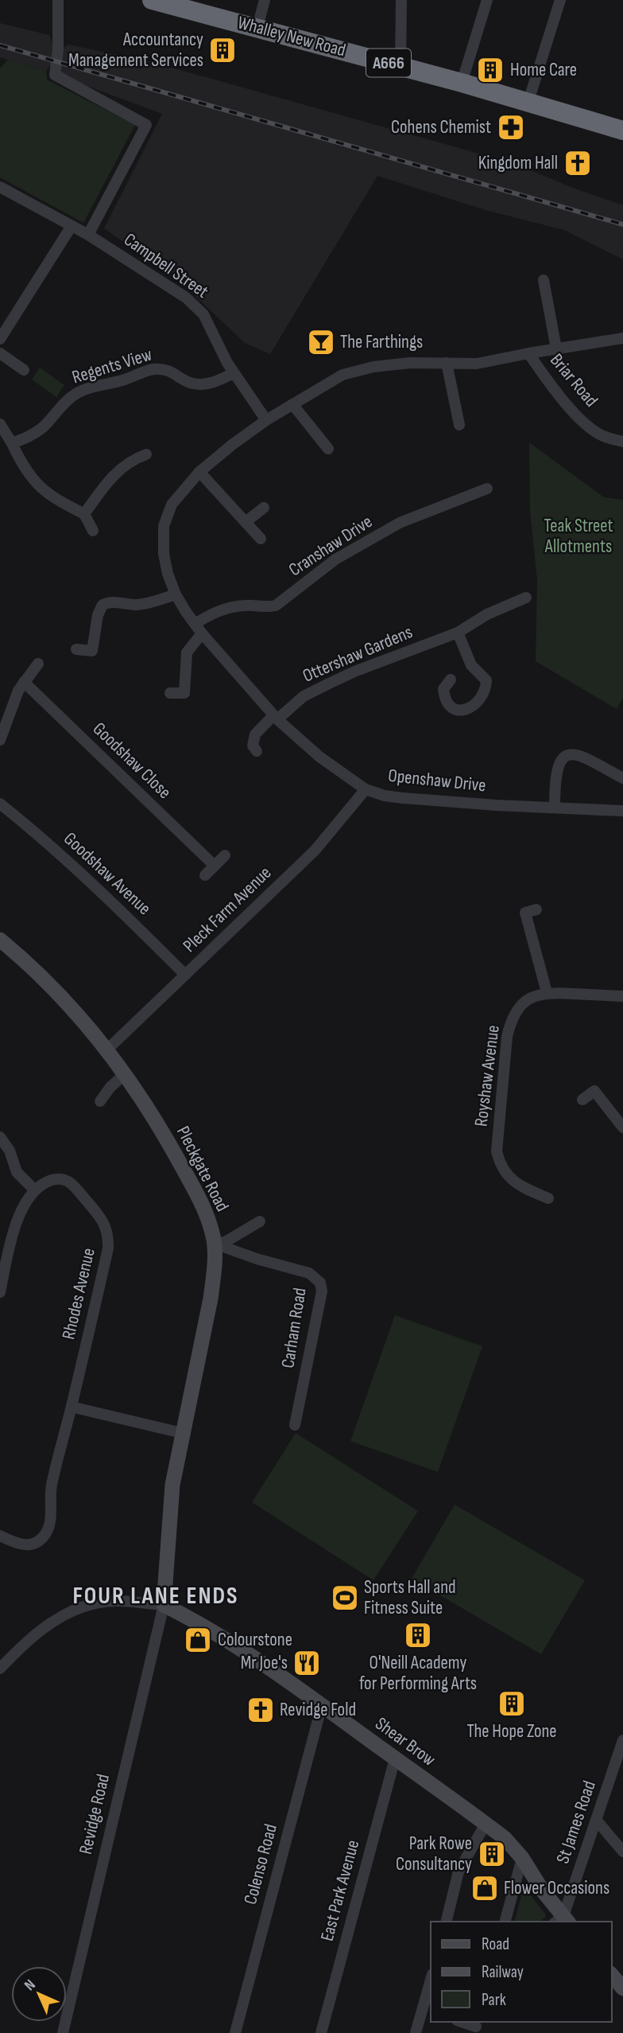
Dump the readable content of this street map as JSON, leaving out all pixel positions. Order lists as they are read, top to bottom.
{
  "streets": {
    "highway": ["Whalley New Road", "A666"],
    "main road": ["Pleckgate Road", "Shear Brow"],
    "street": [
      "Campbell Street",
      "Regents View",
      "Briar Road",
      "Cranshaw Drive",
      "Ottershaw Gardens",
      "Goodshaw Close",
      "Openshaw Drive",
      "Goodshaw Avenue",
      "Pleck Farm Avenue",
      "Royshaw Avenue",
      "Rhodes Avenue",
      "Carham Road",
      "Revidge Road",
      "St James Road",
      "Colenso Road",
      "East Park Avenue"
    ]
  },
  "crossings": [
    ["Campbell Street", "Regents View"],
    ["Campbell Street", "Openshaw Drive"],
    ["Briar Road", "Openshaw Drive"],
    ["Cranshaw Drive", "Openshaw Drive"],
    ["Ottershaw Gardens", "Openshaw Drive"],
    ["Openshaw Drive", "Pleck Farm Avenue"],
    ["Goodshaw Avenue", "Pleck Farm Avenue"],
    ["Pleck Farm Avenue", "Pleckgate Road"],
    ["Pleckgate Road", "Carham Road"],
    ["Pleckgate Road", "Shear Brow"],
    ["Pleckgate Road", "Revidge Road"],
    ["Shear Brow", "Revidge Road"],
    ["Shear Brow", "St James Road"],
    ["Shear Brow", "Colenso Road"],
    ["Shear Brow", "East Park Avenue"]
  ],
  "districts": ["FOUR LANE ENDS"],
  "parks": ["Teak Street Allotments"],
  "places": {
    "building": [
      "Accountancy Management Services",
      "Home Care",
      "O'Neill Academy for Performing Arts",
      "The Hope Zone",
      "Park Rowe Consultancy"
    ],
    "pharmacy": ["Cohens Chemist"],
    "church": ["Kingdom Hall", "Revidge Fold"],
    "bar": ["The Farthings"],
    "sports": ["Sports Hall and Fitness Suite"],
    "shop": ["Colourstone", "Flower Occasions"],
    "restaurant": ["Mr Joe's"]
  },
  "legend": ["Road", "Railway", "Park"],
  "north": "top left"
}
